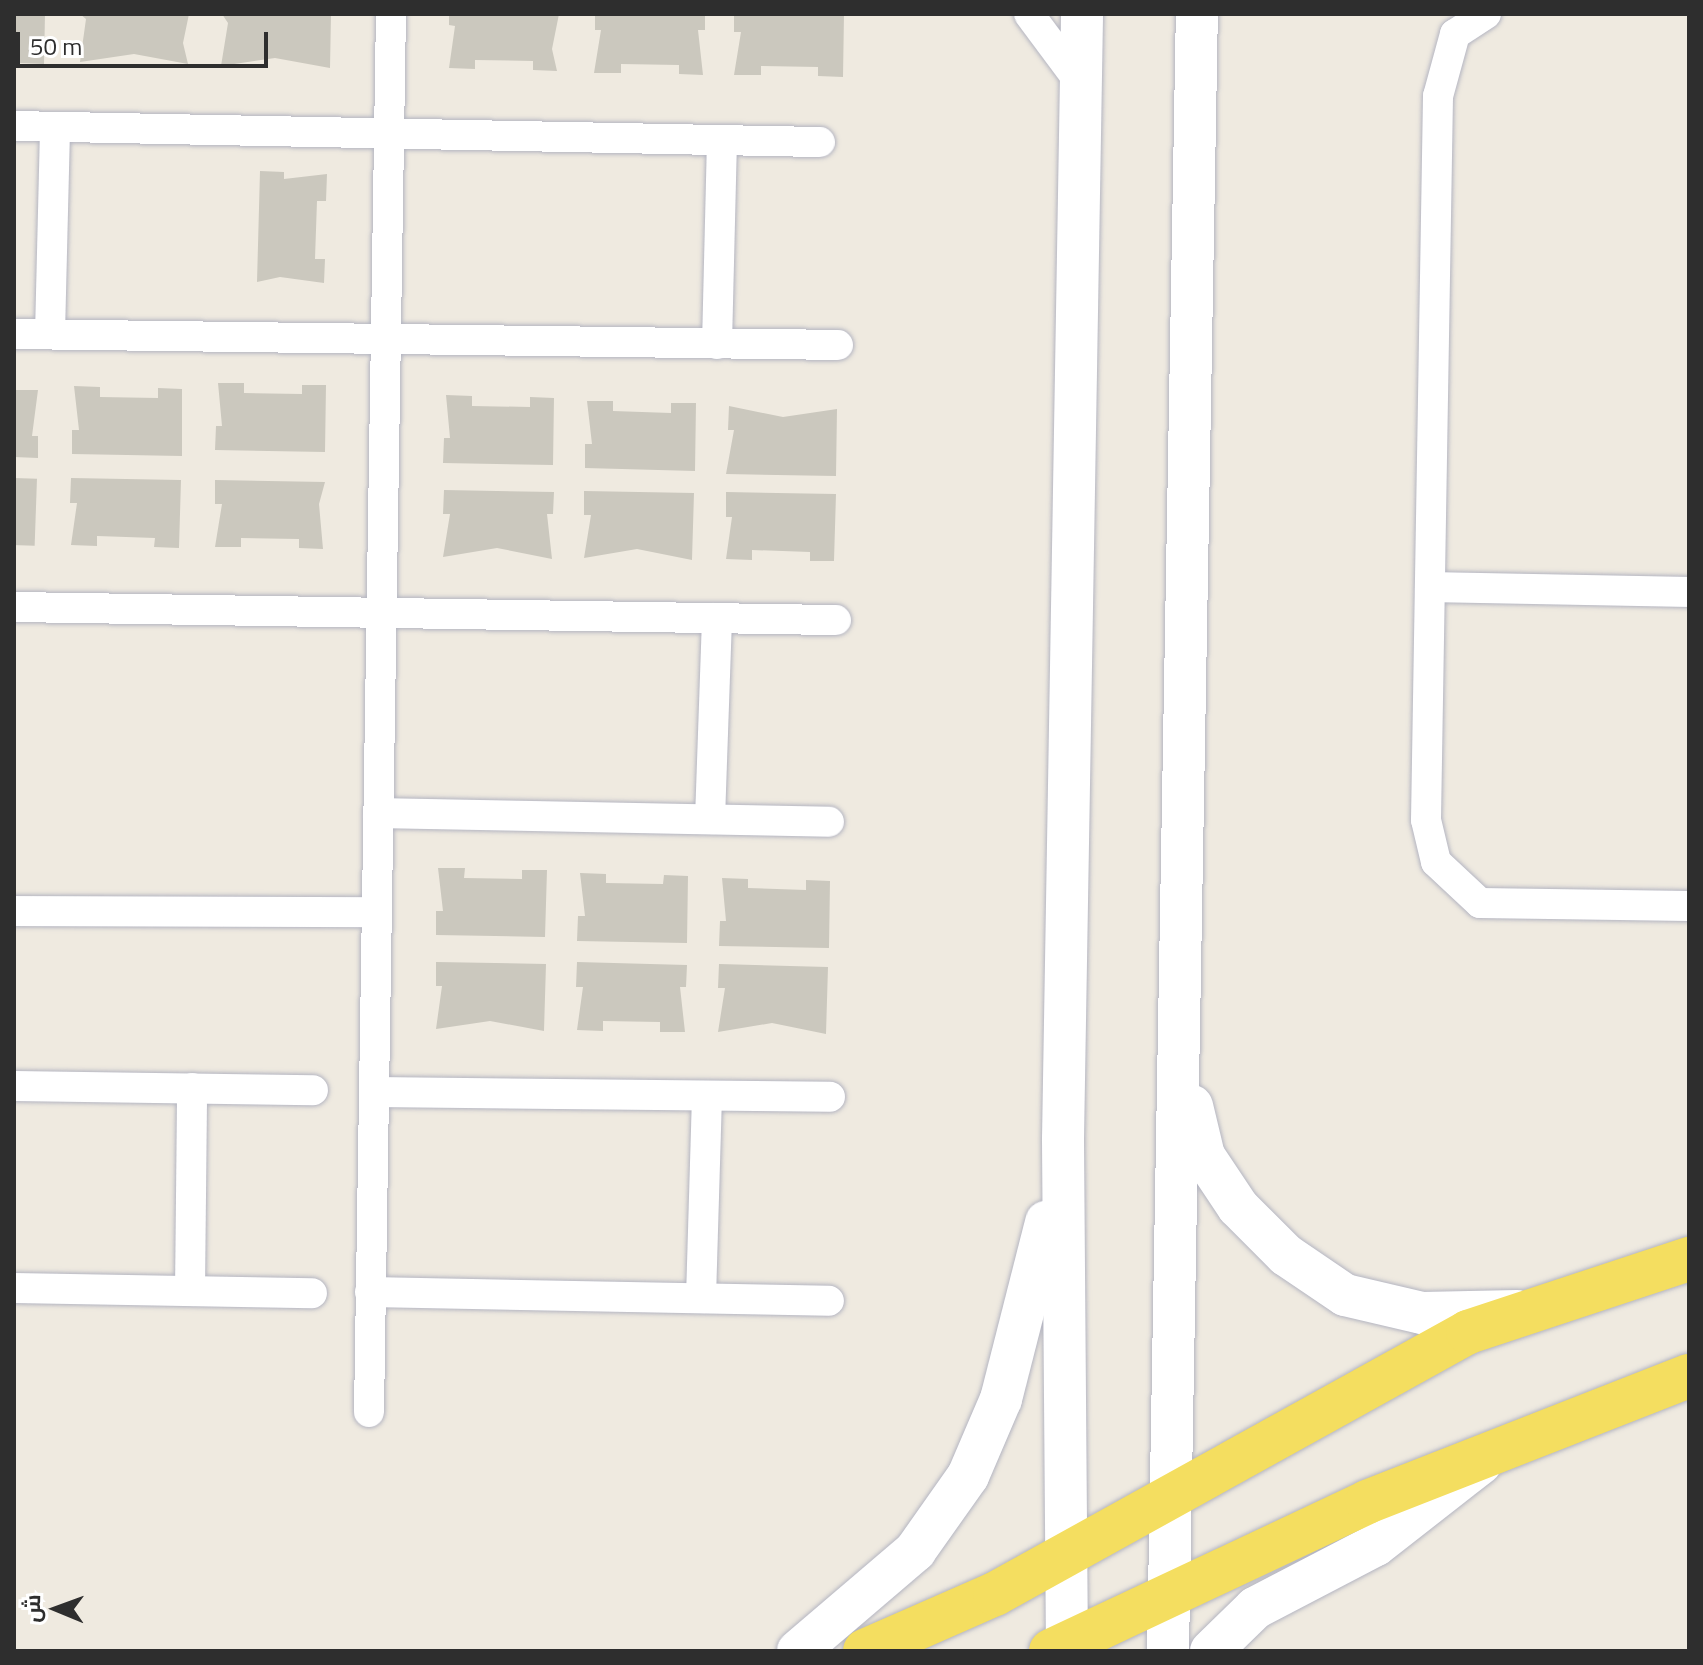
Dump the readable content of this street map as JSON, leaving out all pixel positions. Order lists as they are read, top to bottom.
{
  "scale_bar": "50 m",
  "north": "left"
}
